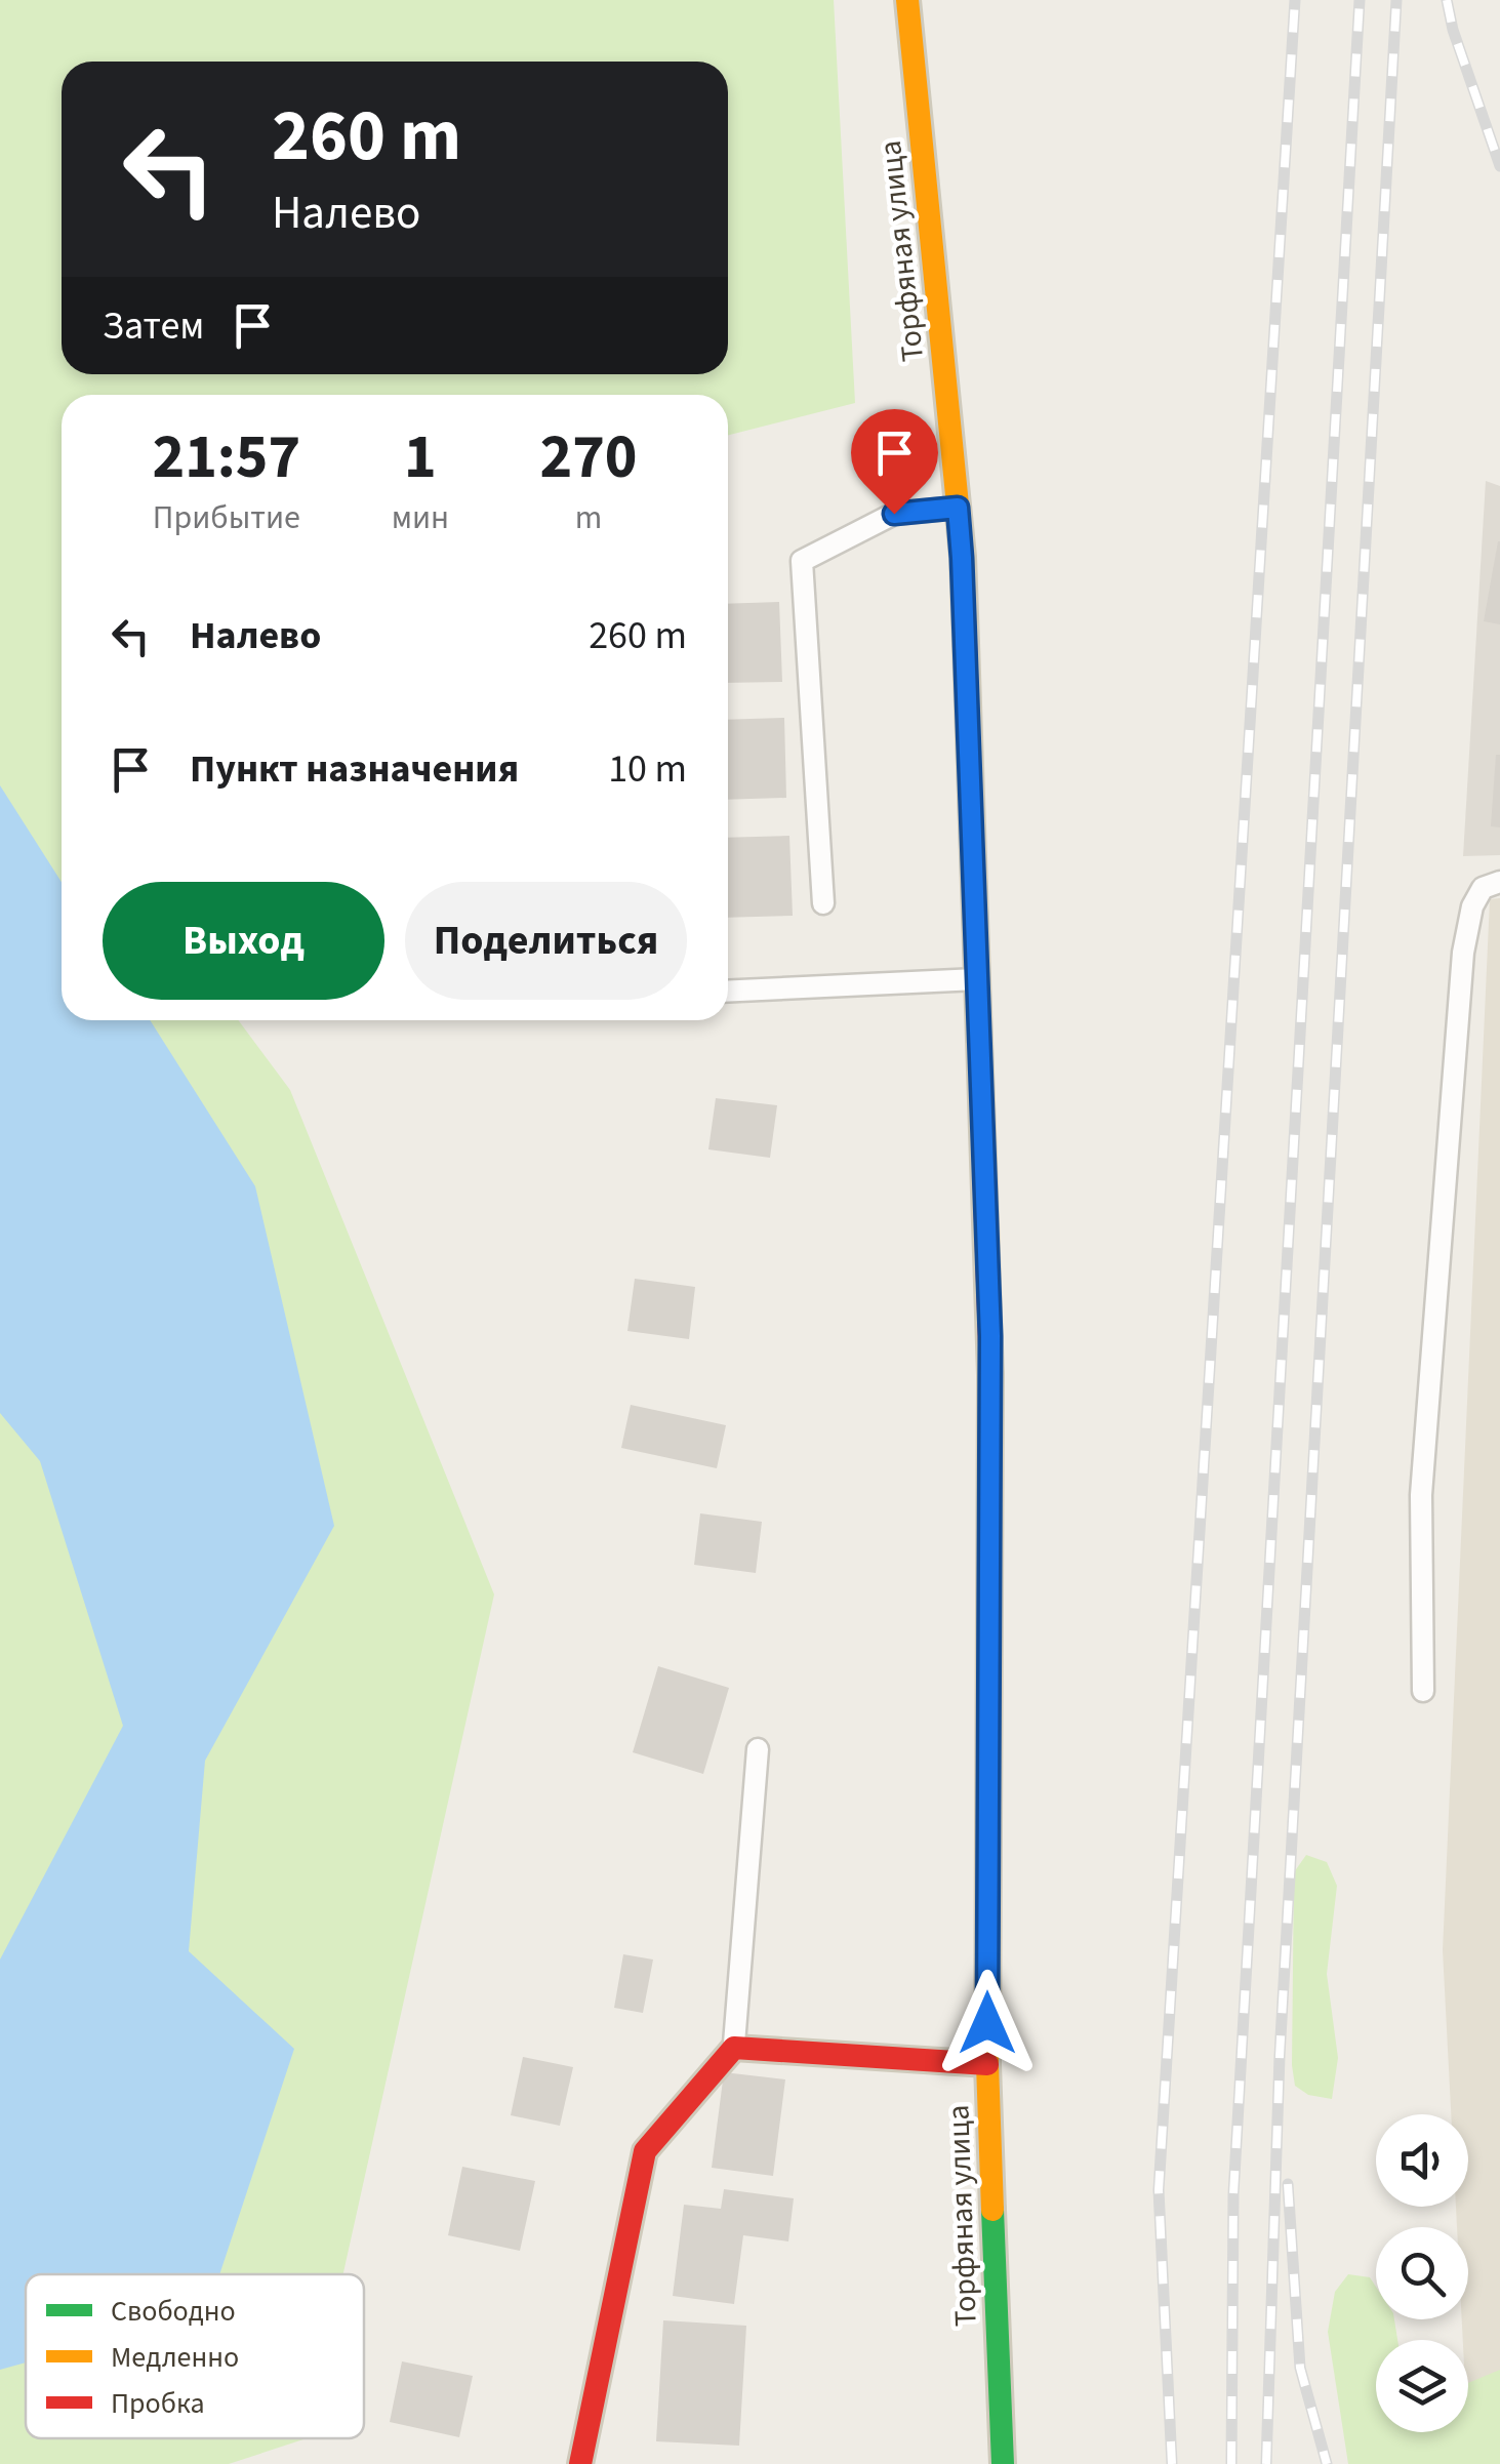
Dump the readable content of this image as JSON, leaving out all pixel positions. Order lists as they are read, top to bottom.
{
  "streets": {
    "street": ["Торфяная улица"]
  },
  "legend": ["Свободно", "Медленно", "Пробка"],
  "page": {
    "turn": ["260 m", "Налево"],
    "then": "Затем",
    "eta": [
      "21:57",
      "Прибытие",
      "1",
      "мин",
      "270",
      "m"
    ],
    "list": [
      {
        "name": "Налево",
        "value": "260 m"
      },
      {
        "name": "Пункт назначения",
        "value": "10 m"
      }
    ],
    "buttons": ["Выход", "Поделиться"]
  }
}
